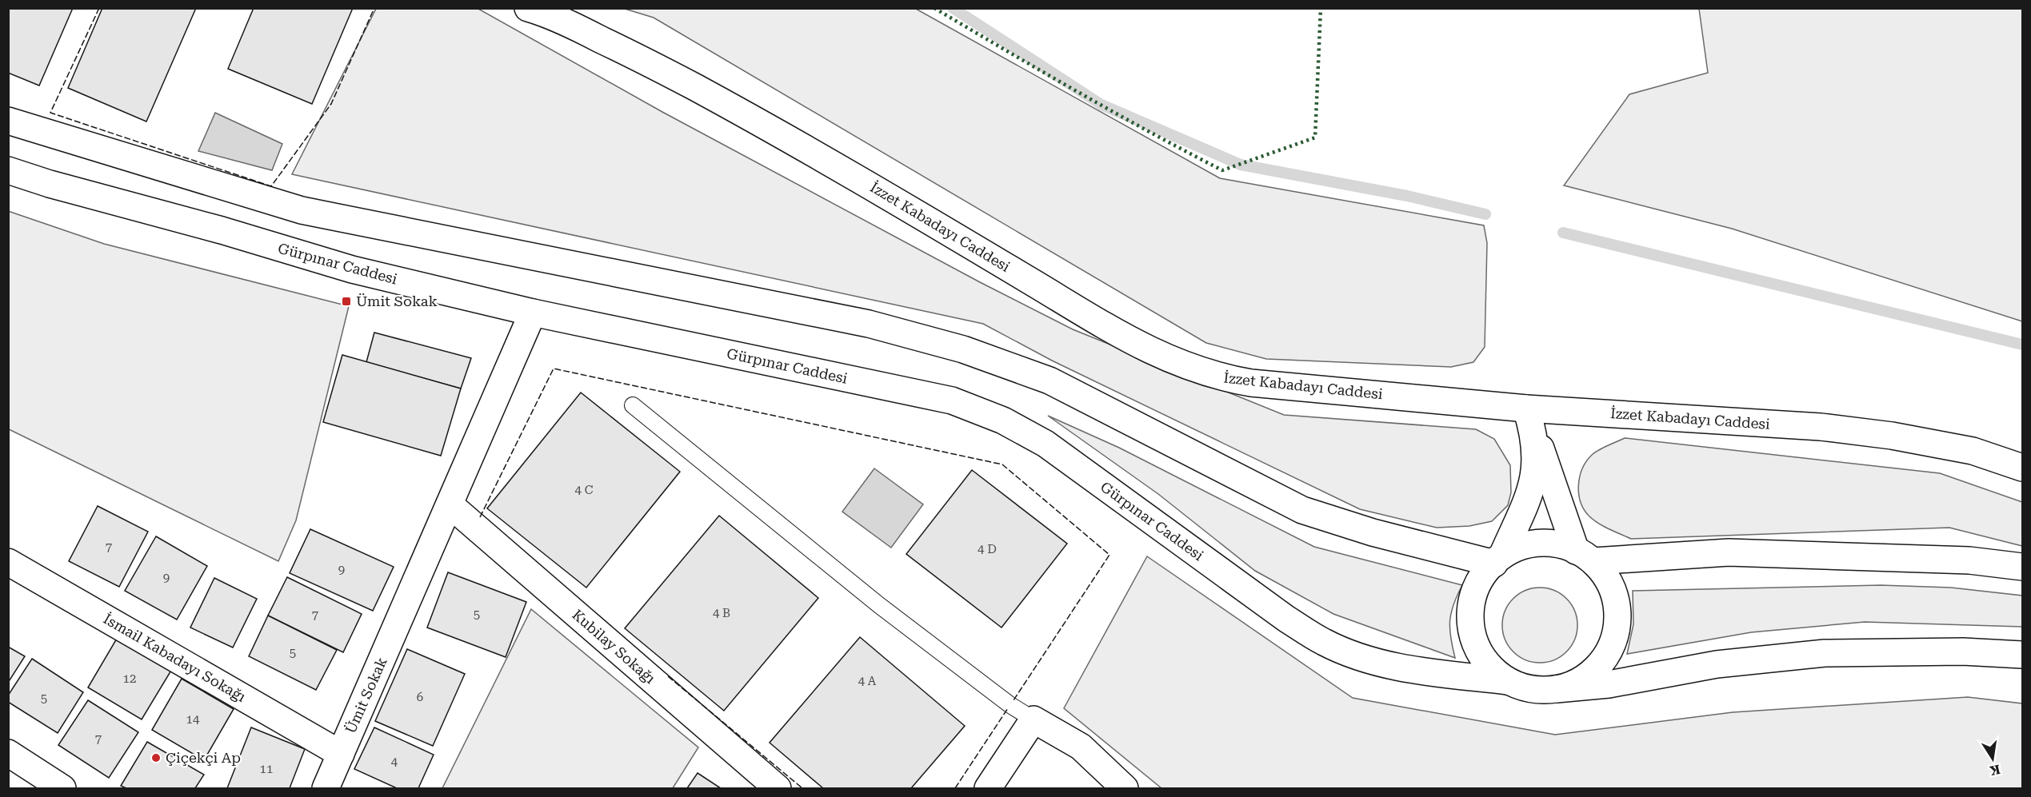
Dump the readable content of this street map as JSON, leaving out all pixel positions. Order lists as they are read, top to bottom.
{
  "streets": {
    "main road": [
      "İzzet Kabadayı Caddesi",
      "Gürpınar Caddesi",
      "Kubilay Sokağı",
      "İsmail Kabadayı Sokağı",
      "Ümit Sokak"
    ]
  },
  "crossings": [
    ["Gürpınar Caddesi", "Ümit Sokak"],
    ["Kubilay Sokağı", "Ümit Sokak"],
    ["İsmail Kabadayı Sokağı", "Ümit Sokak"]
  ],
  "places": {
    "transit": ["Ümit Sokak"],
    "other": ["Çiçekçi Ap"]
  },
  "house_numbers": [
    "4 C",
    "7",
    "4 D",
    "9",
    "9",
    "4 B",
    "7",
    "5",
    "5",
    "12",
    "4 A",
    "6",
    "5",
    "14",
    "7",
    "4",
    "11"
  ],
  "north": "bottom"
}
